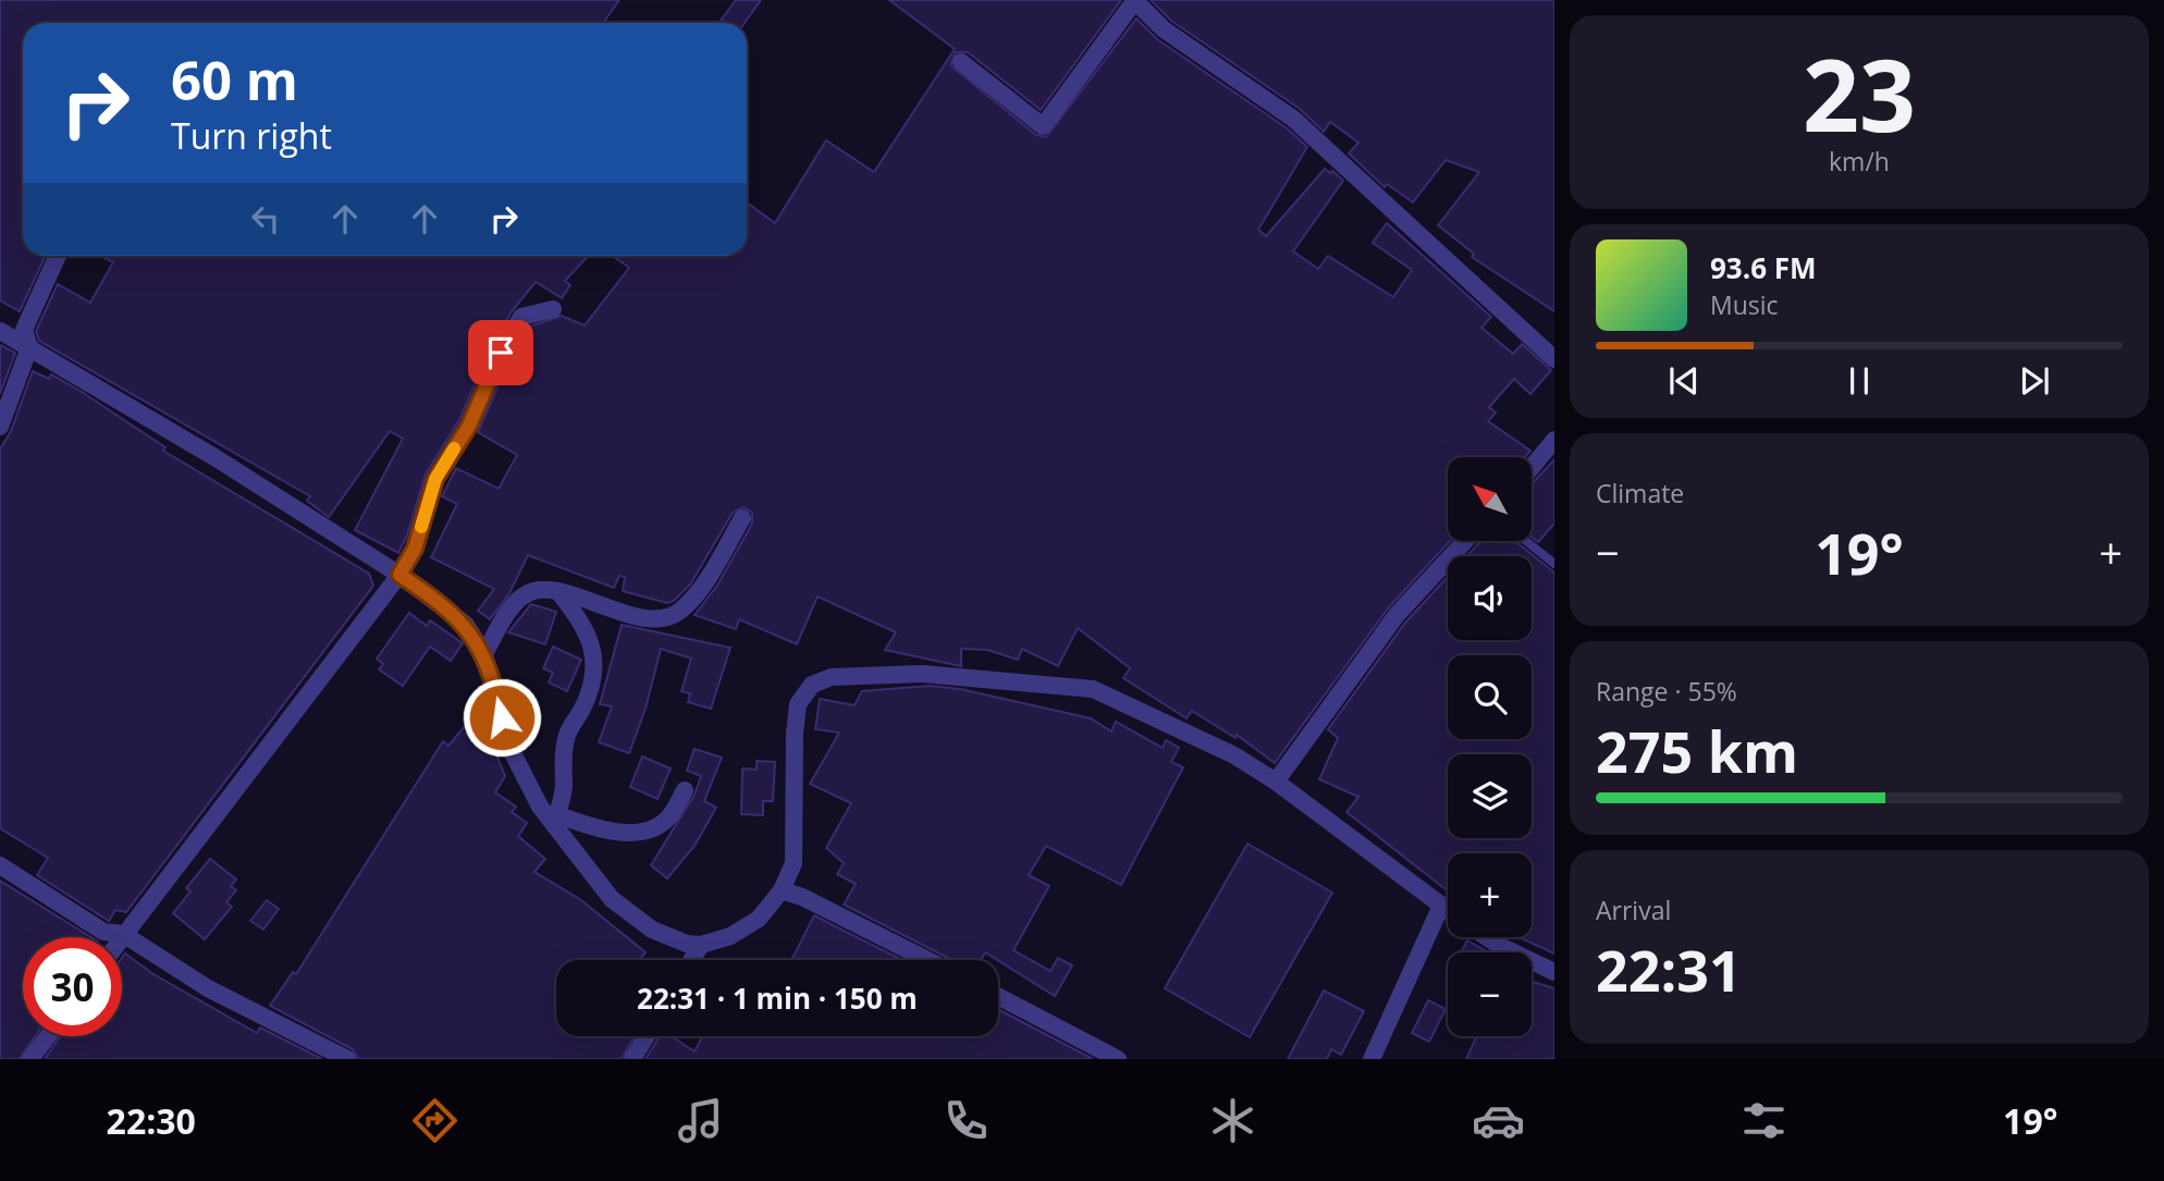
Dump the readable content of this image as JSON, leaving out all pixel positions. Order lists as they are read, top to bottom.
{
  "north": "top left",
  "page": {
    "tile": [
      ["23", "km/h"],
      "Climate",
      ["Range · 55%", "275 km"],
      ["Arrival", "22:31"]
    ],
    "turn": ["60 m", "Turn right"],
    "song": ["93.6 FM", "Music"],
    "map_buttons": ["+", "−"],
    "heat": ["−", "19°", "+"],
    "limit": "30",
    "trip": "22:31 · 1 min · 150 m",
    "tabs": ["22:30", "19°"]
  }
}
